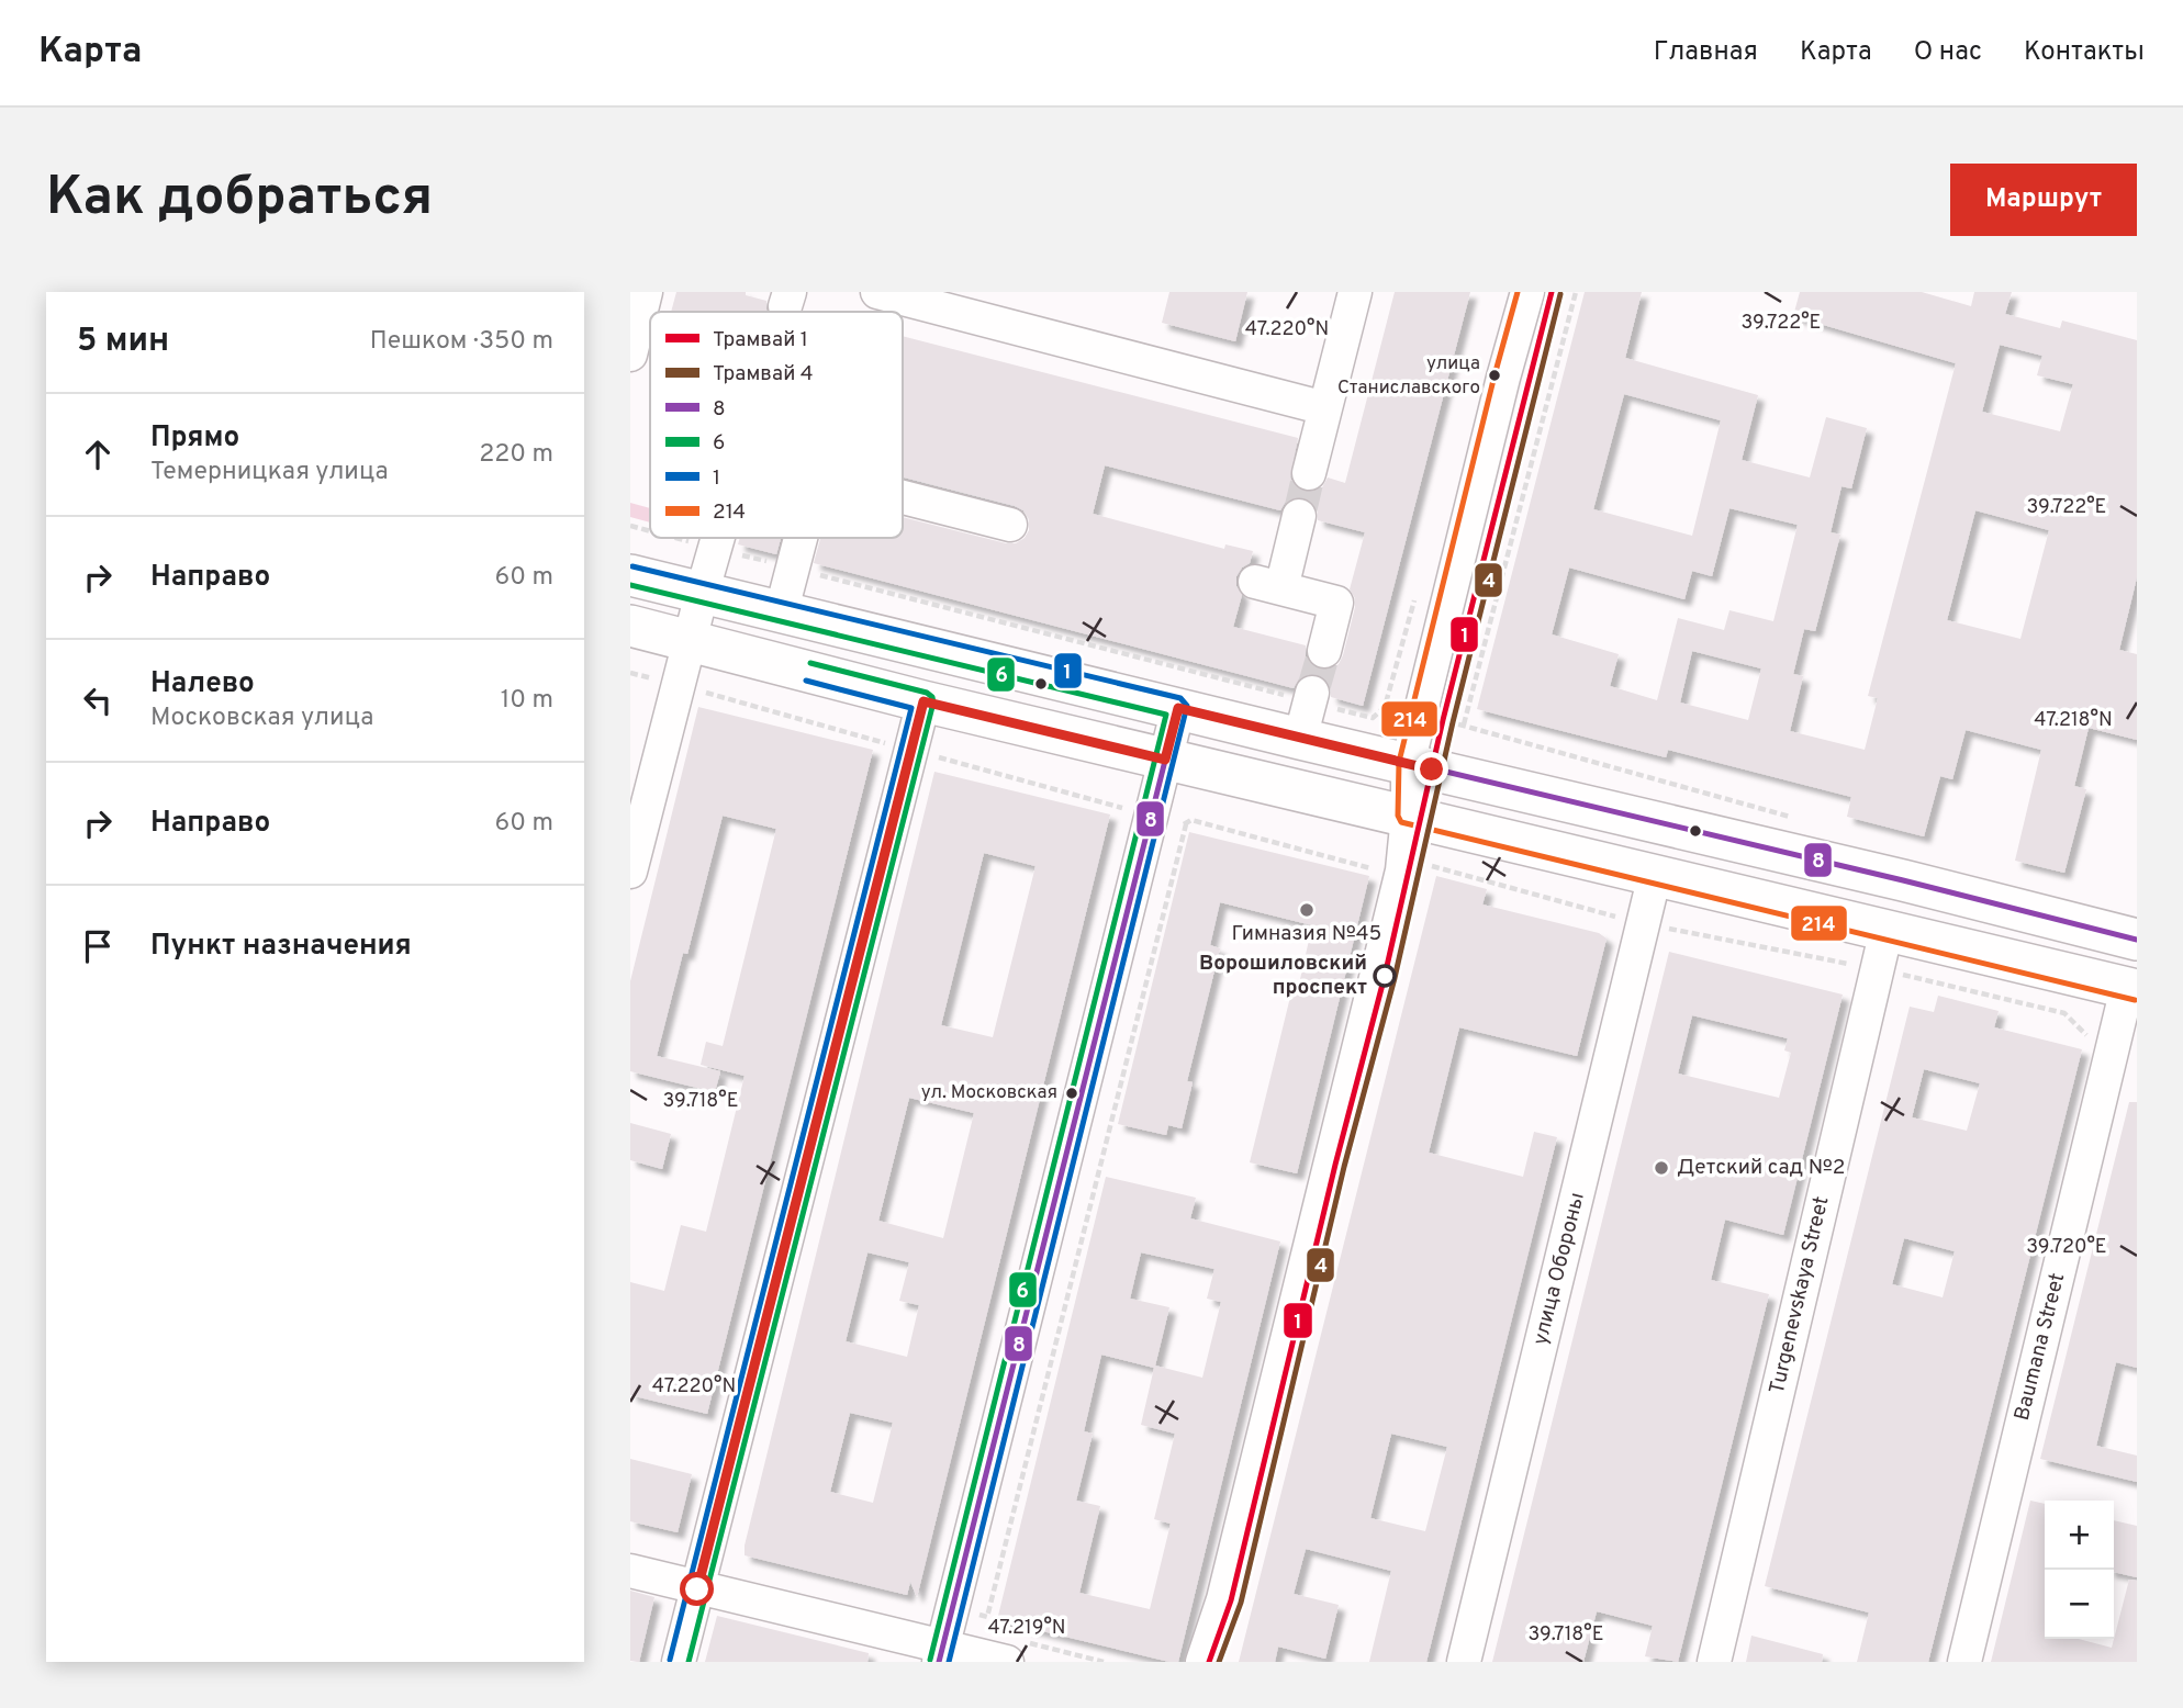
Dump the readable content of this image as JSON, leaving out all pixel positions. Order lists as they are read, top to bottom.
{
  "streets": {
    "street": ["улица Обороны", "Turgenevskaya Street", "Baumana Street"]
  },
  "places": [
    "улица Станиславского",
    "Гимназия №45",
    "Ворошиловский проспект",
    "ул. Московская",
    "Детский сад №2"
  ],
  "lines": [
    "tram line 1",
    "transit line 214",
    "tram line 4",
    "transit line 1",
    "transit line 6",
    "transit line 8"
  ],
  "legend": [
    "Трамвай 1",
    "Трамвай 4",
    "8",
    "6",
    "1",
    "214"
  ],
  "page": {
    "header": "Карта",
    "nav": [
      "Главная",
      "Карта",
      "О нас",
      "Контакты"
    ],
    "buttons": "Маршрут",
    "title": "Как добраться",
    "heading": ["5 мин", "Пешком · 350 m"],
    "list": [
      ["Прямо", "Темерницкая улица", "220 m"],
      ["Направо", "60 m"],
      ["Налево", "Московская улица", "10 m"],
      ["Направо", "60 m"],
      "Пункт назначения"
    ],
    "map_buttons": ["+", "−"]
  },
  "coordinates": [
    "39.722°E",
    "47.220°N",
    "47.218°N",
    "39.718°E",
    "39.720°E",
    "47.219°N"
  ]
}
